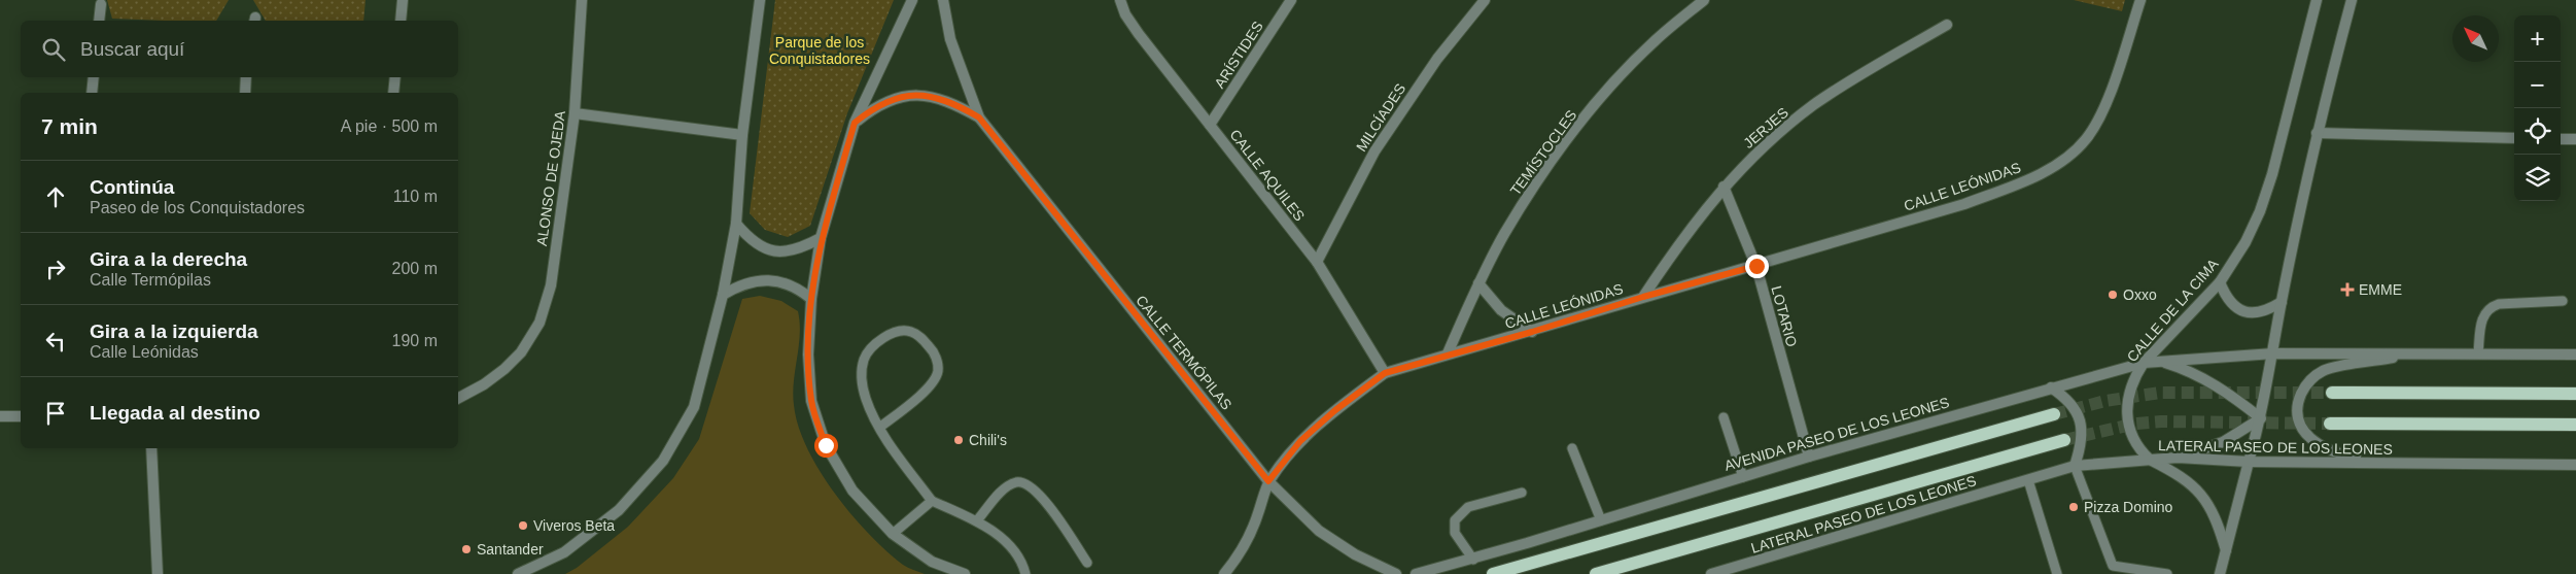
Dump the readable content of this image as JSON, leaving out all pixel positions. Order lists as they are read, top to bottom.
{
  "streets": {
    "street": [
      "ARÍSTIDES",
      "MILCÍADES",
      "JERJES",
      "TEMÍSTOCLES",
      "CALLE AQUILES",
      "ALONSO DE OJEDA",
      "CALLE LEÓNIDAS",
      "CALLE DE LA CIMA",
      "LOTARIO",
      "CALLE TERMÓPILAS",
      "AVENIDA PASEO DE LOS LEONES",
      "LATERAL PASEO DE LOS LEONES"
    ]
  },
  "crossings": [
    ["ARÍSTIDES", "CALLE AQUILES"],
    ["MILCÍADES", "CALLE AQUILES"],
    ["JERJES", "CALLE LEÓNIDAS"],
    ["JERJES", "LOTARIO"],
    ["TEMÍSTOCLES", "CALLE LEÓNIDAS"],
    ["CALLE AQUILES", "CALLE LEÓNIDAS"],
    ["CALLE LEÓNIDAS", "LOTARIO"],
    ["CALLE LEÓNIDAS", "CALLE TERMÓPILAS"],
    ["CALLE DE LA CIMA", "AVENIDA PASEO DE LOS LEONES"],
    ["CALLE DE LA CIMA", "LATERAL PASEO DE LOS LEONES"],
    ["LOTARIO", "AVENIDA PASEO DE LOS LEONES"]
  ],
  "parks": ["Parque de los Conquistadores"],
  "places": {
    "health": ["EMME"],
    "other": [
      "Oxxo",
      "Chili's",
      "Pizza Domino",
      "Viveros Beta",
      "Santander"
    ]
  },
  "north": "top left",
  "page": {
    "map_buttons": ["+", "−"],
    "search": "Buscar aquí",
    "heading": ["7 min", "A pie · 500 m"],
    "list": [
      ["Continúa", "Paseo de los Conquistadores", "110 m"],
      ["Gira a la derecha", "Calle Termópilas", "200 m"],
      ["Gira a la izquierda", "Calle Leónidas", "190 m"],
      "Llegada al destino"
    ]
  }
}
